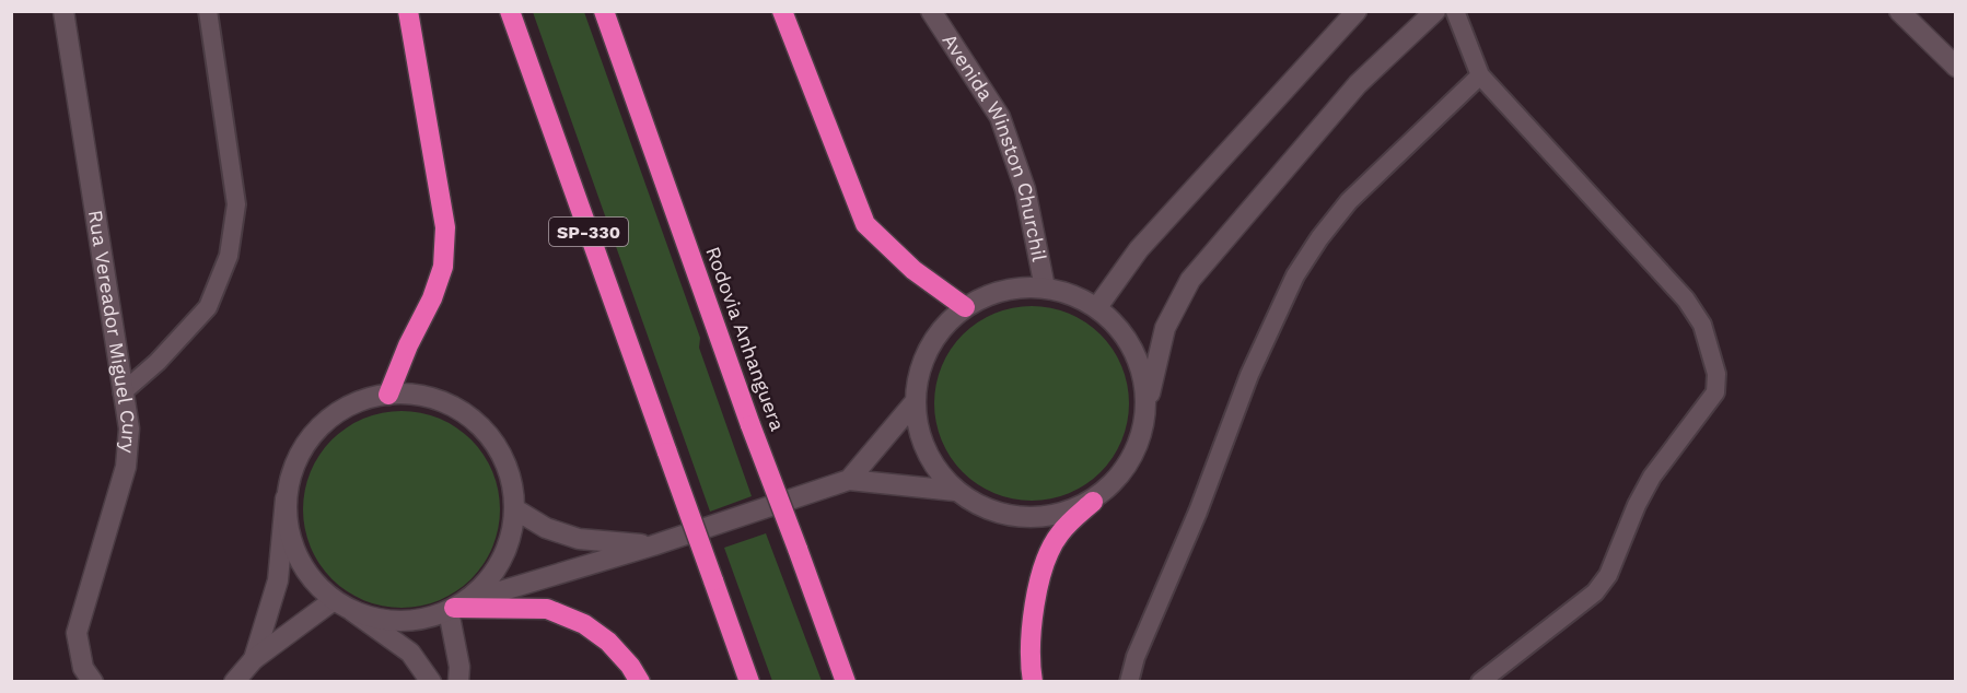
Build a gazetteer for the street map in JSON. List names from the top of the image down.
{
  "streets": {
    "highway": ["SP-330", "Rodovia Anhanguera"],
    "street": ["Avenida Winston Churchil", "Rua Vereador Miguel Cury"]
  }
}
